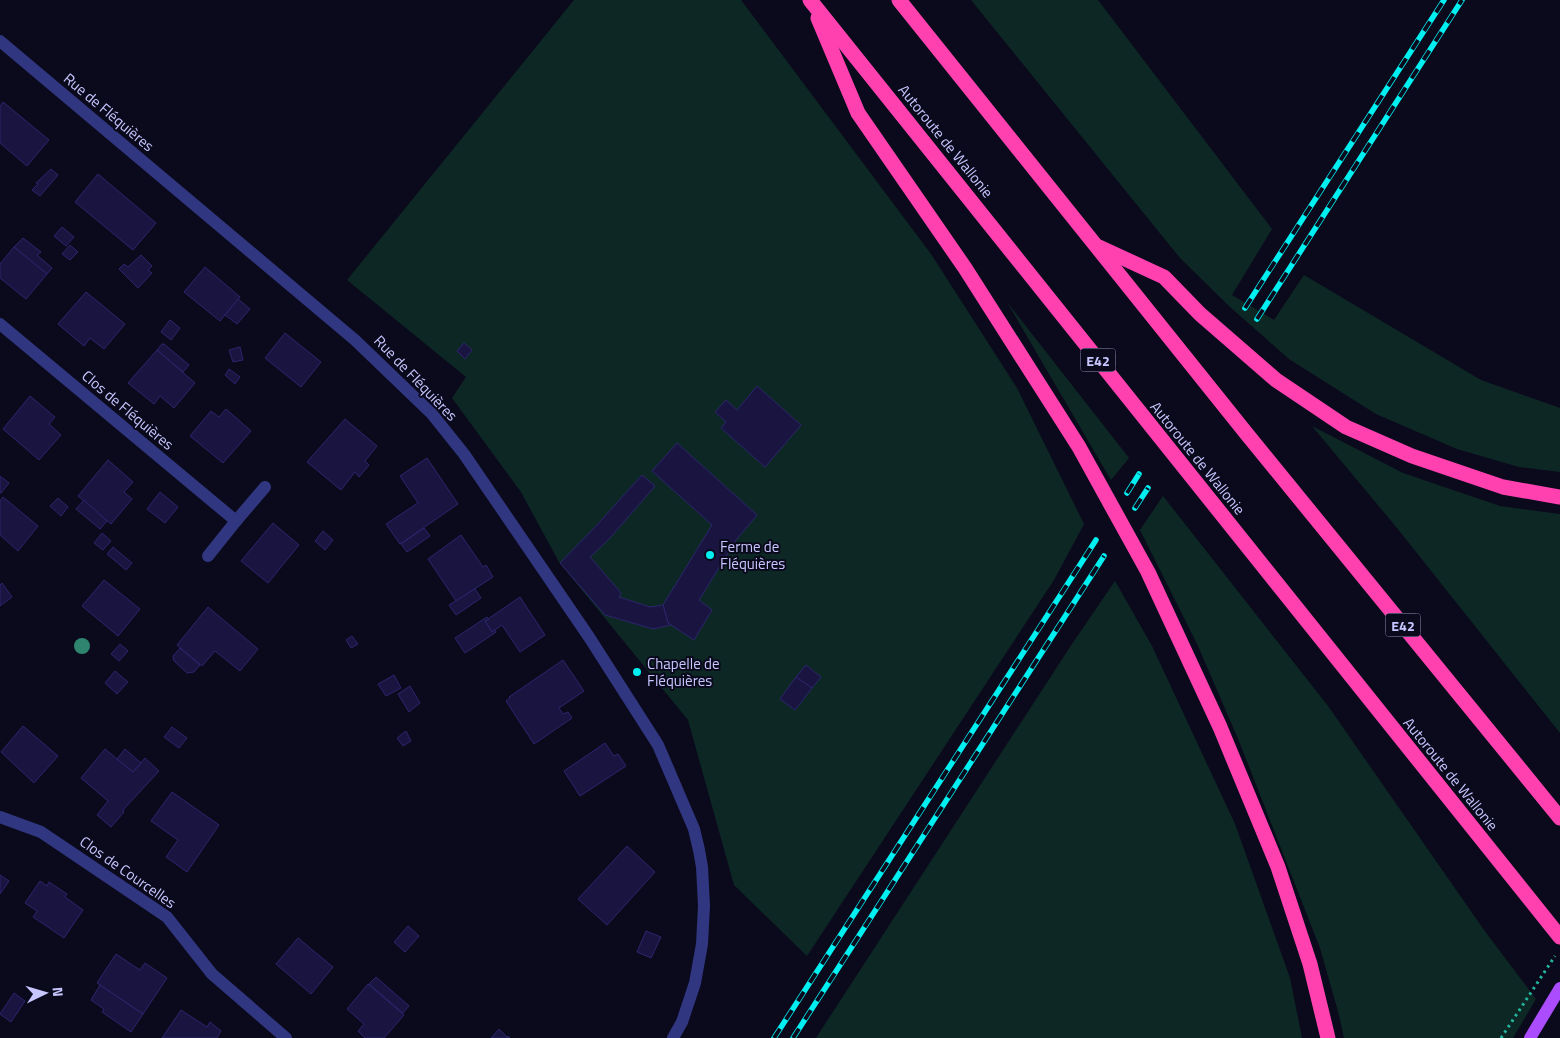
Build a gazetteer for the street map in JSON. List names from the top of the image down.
{
  "streets": {
    "highway": ["Autoroute de Wallonie", "E42"],
    "street": ["Rue de Fléquières", "Clos de Fléquières", "Clos de Courcelles"]
  },
  "places": ["Ferme de Fléquières", "Chapelle de Fléquières"],
  "north": "right"
}
